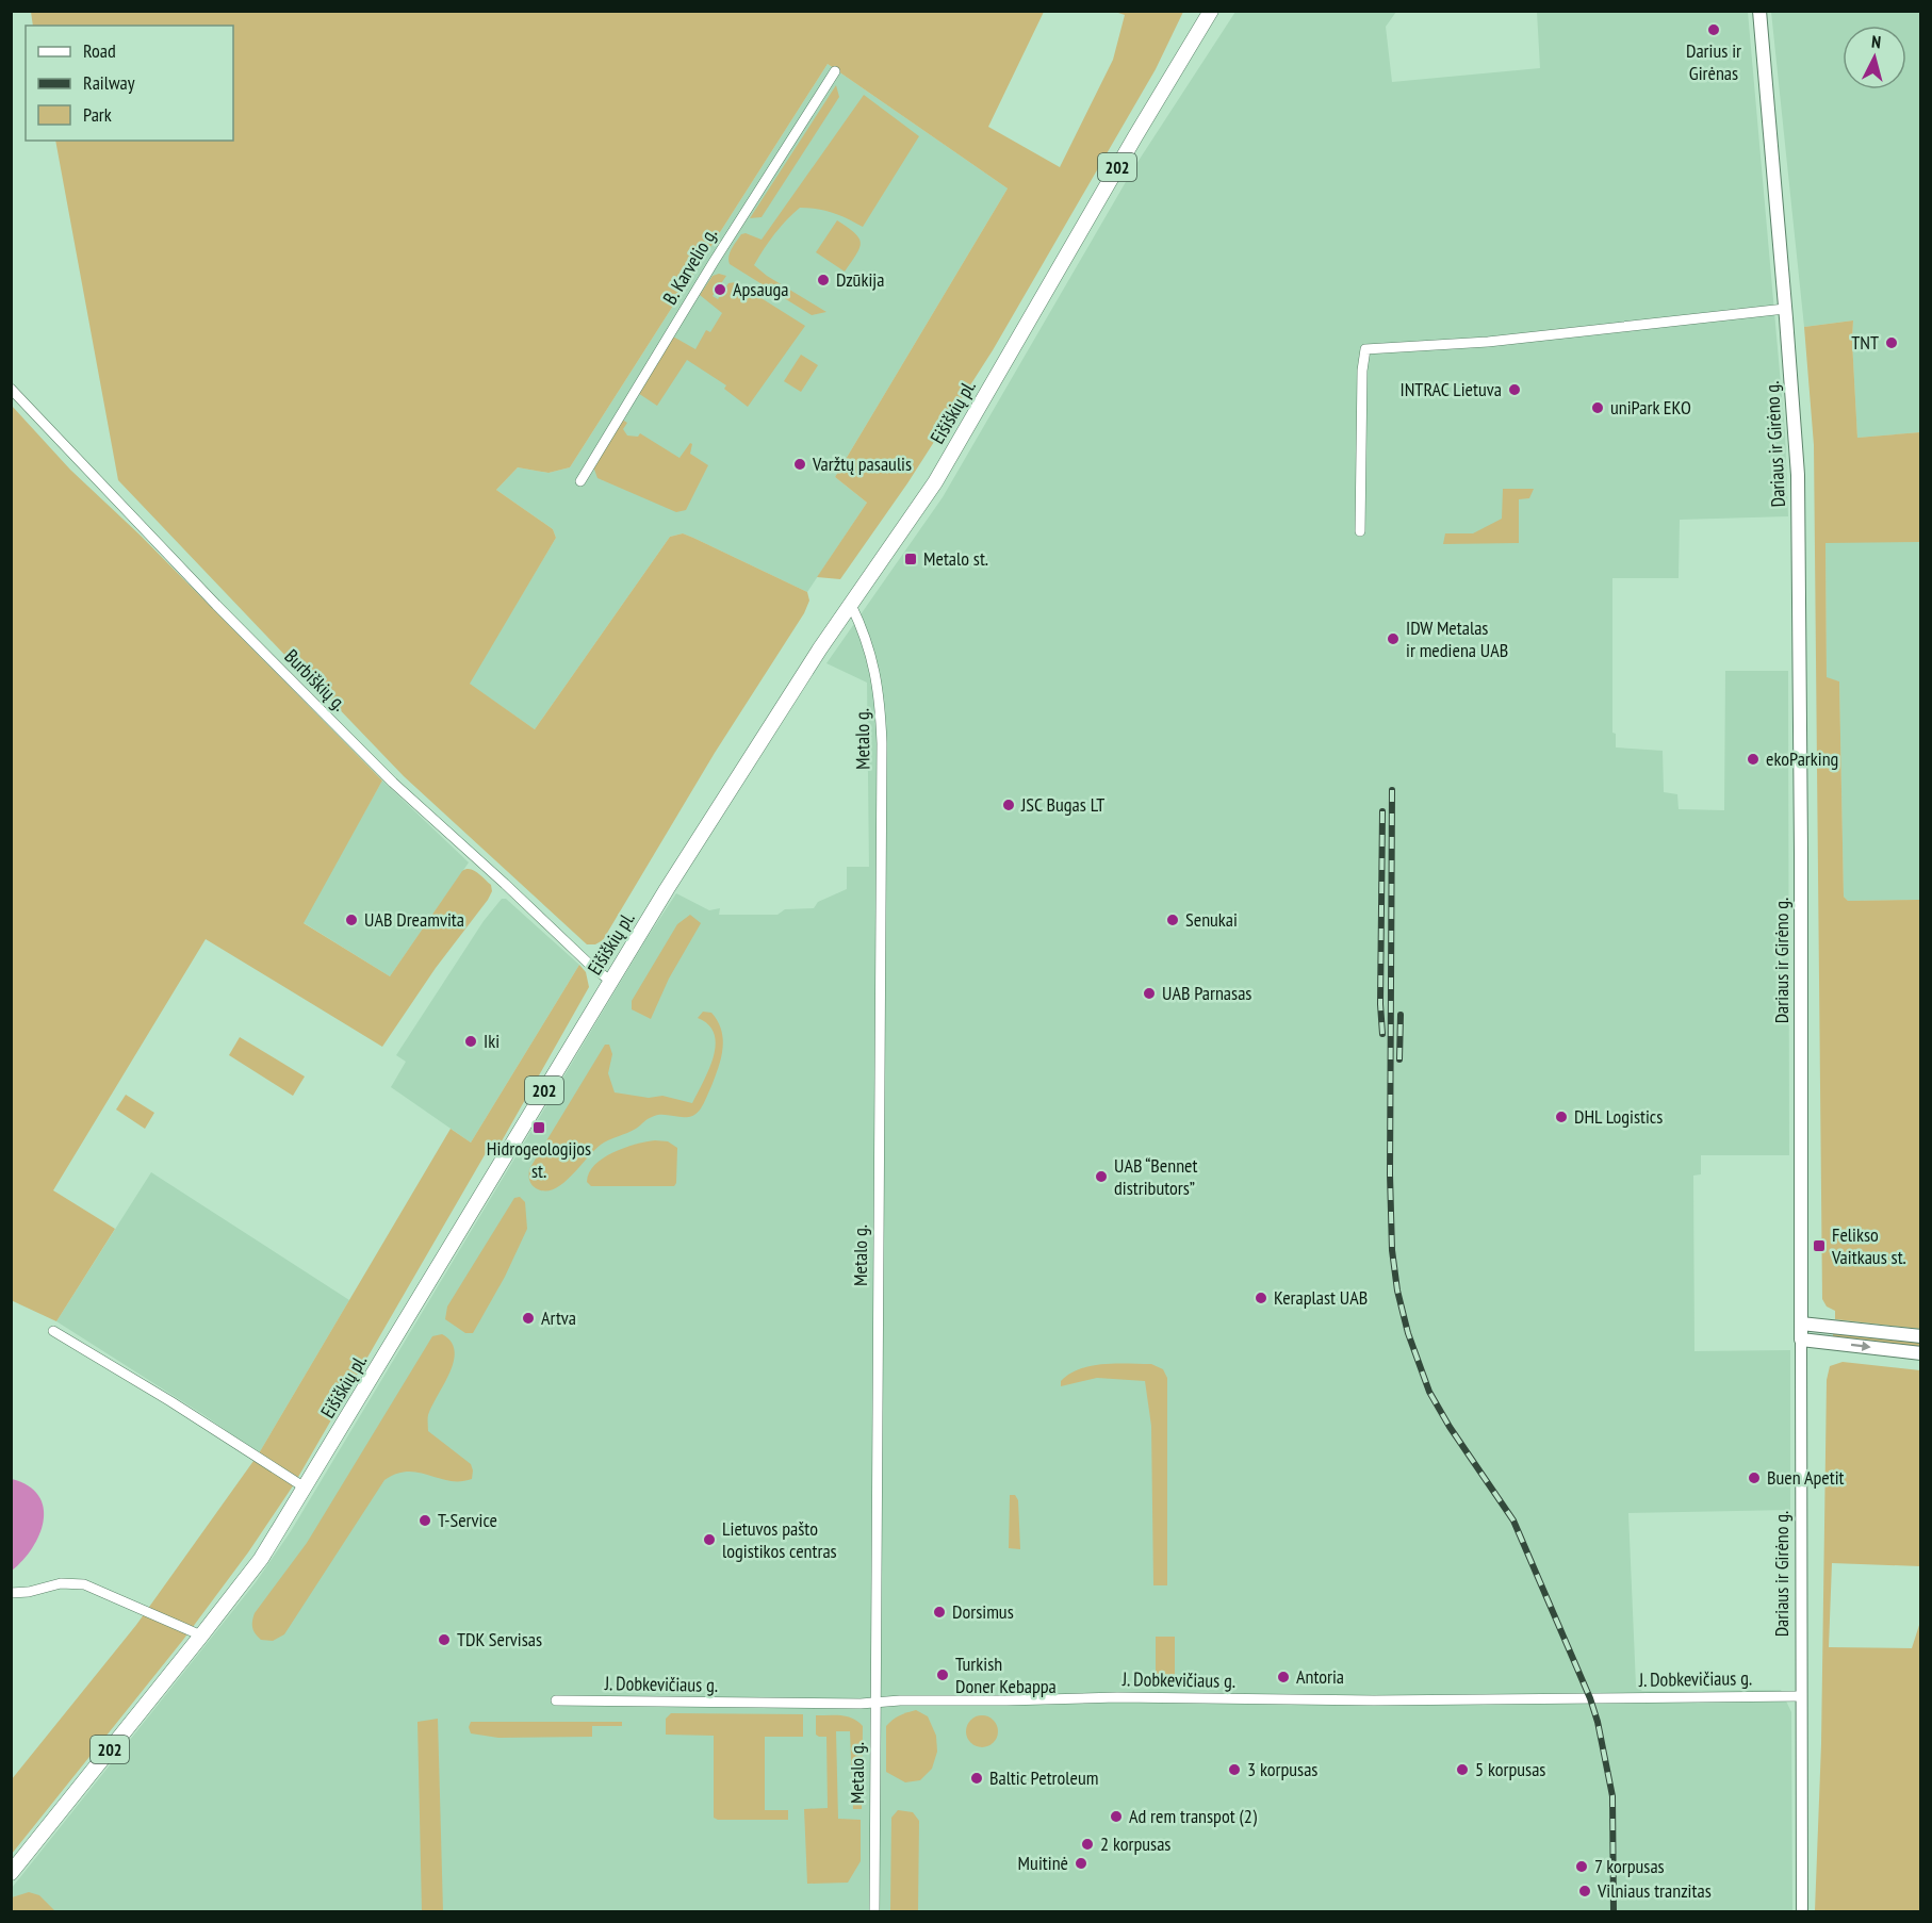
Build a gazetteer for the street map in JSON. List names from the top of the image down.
{
  "streets": {
    "main road": ["202", "Eišiškių pl.", "Dariaus ir Girėno g."],
    "street": [
      "B. Karvelio g.",
      "Burbiškių g.",
      "Metalo g.",
      "J. Dobkevičiaus g."
    ]
  },
  "crossings": [
    ["Eišiškių pl.", "Burbiškių g."],
    ["Eišiškių pl.", "Metalo g."],
    ["Dariaus ir Girėno g.", "J. Dobkevičiaus g."],
    ["Metalo g.", "J. Dobkevičiaus g."]
  ],
  "places": {
    "other": [
      "Darius ir Girėnas",
      "Dzūkija",
      "Apsauga",
      "TNT",
      "INTRAC Lietuva",
      "uniPark EKO",
      "Varžtų pasaulis",
      "IDW Metalas ir mediena UAB",
      "ekoParking",
      "JSC Bugas LT",
      "UAB Dreamvita",
      "Senukai",
      "UAB Parnasas",
      "Iki",
      "DHL Logistics",
      "UAB “Bennet distributors”",
      "Keraplast UAB",
      "Artva",
      "Buen Apetit",
      "T-Service",
      "Lietuvos pašto logistikos centras",
      "Dorsimus",
      "TDK Servisas",
      "Turkish Doner Kebappa",
      "Antoria",
      "3 korpusas",
      "5 korpusas",
      "Baltic Petroleum",
      "Ad rem transpot (2)",
      "2 korpusas",
      "Muitinė",
      "7 korpusas",
      "Vilniaus tranzitas"
    ],
    "transit": ["Metalo st.", "Hidrogeologijos st.", "Felikso Vaitkaus st."]
  },
  "legend": ["Road", "Railway", "Park"],
  "north": "top"
}
